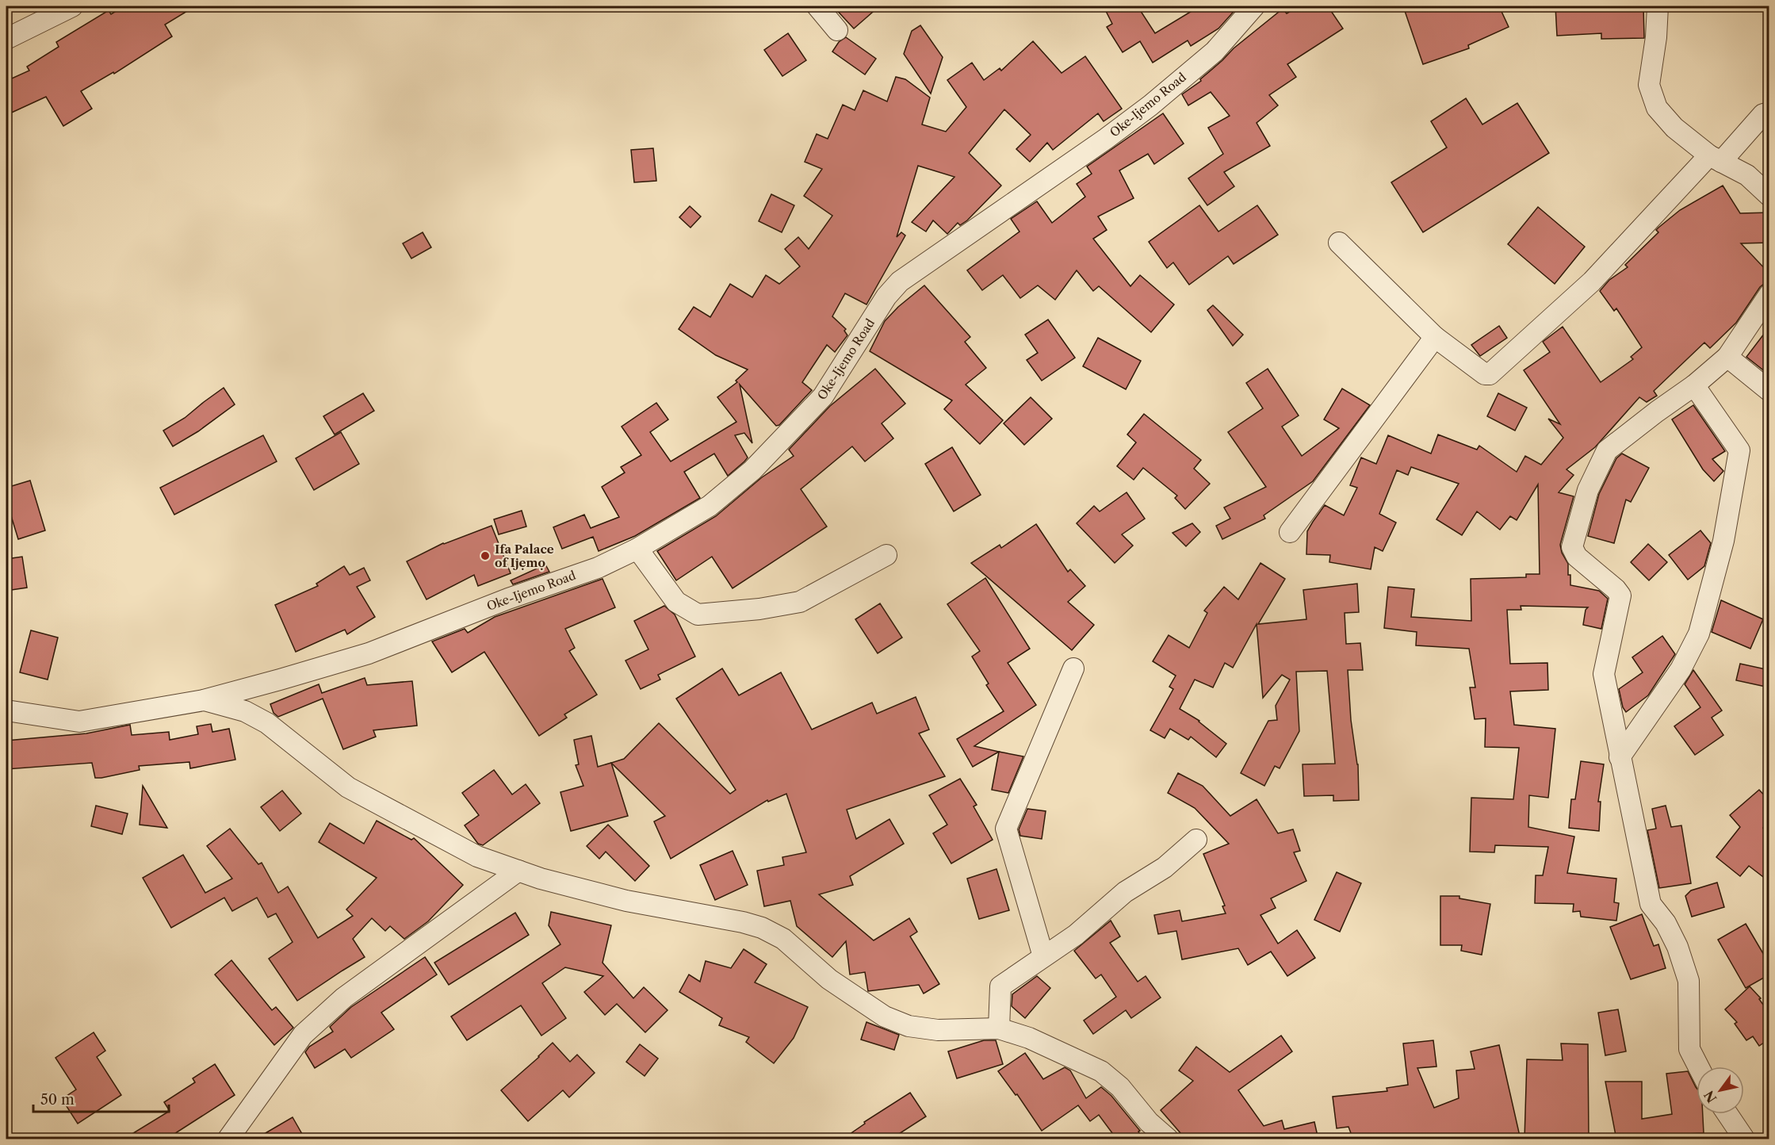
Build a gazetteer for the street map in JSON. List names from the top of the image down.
{
  "streets": {
    "street": ["Oke-Ijemo Road"]
  },
  "places": ["Ifa Palace of Ijẹmọ"],
  "scale_bar": "50 m",
  "north": "bottom left"
}
